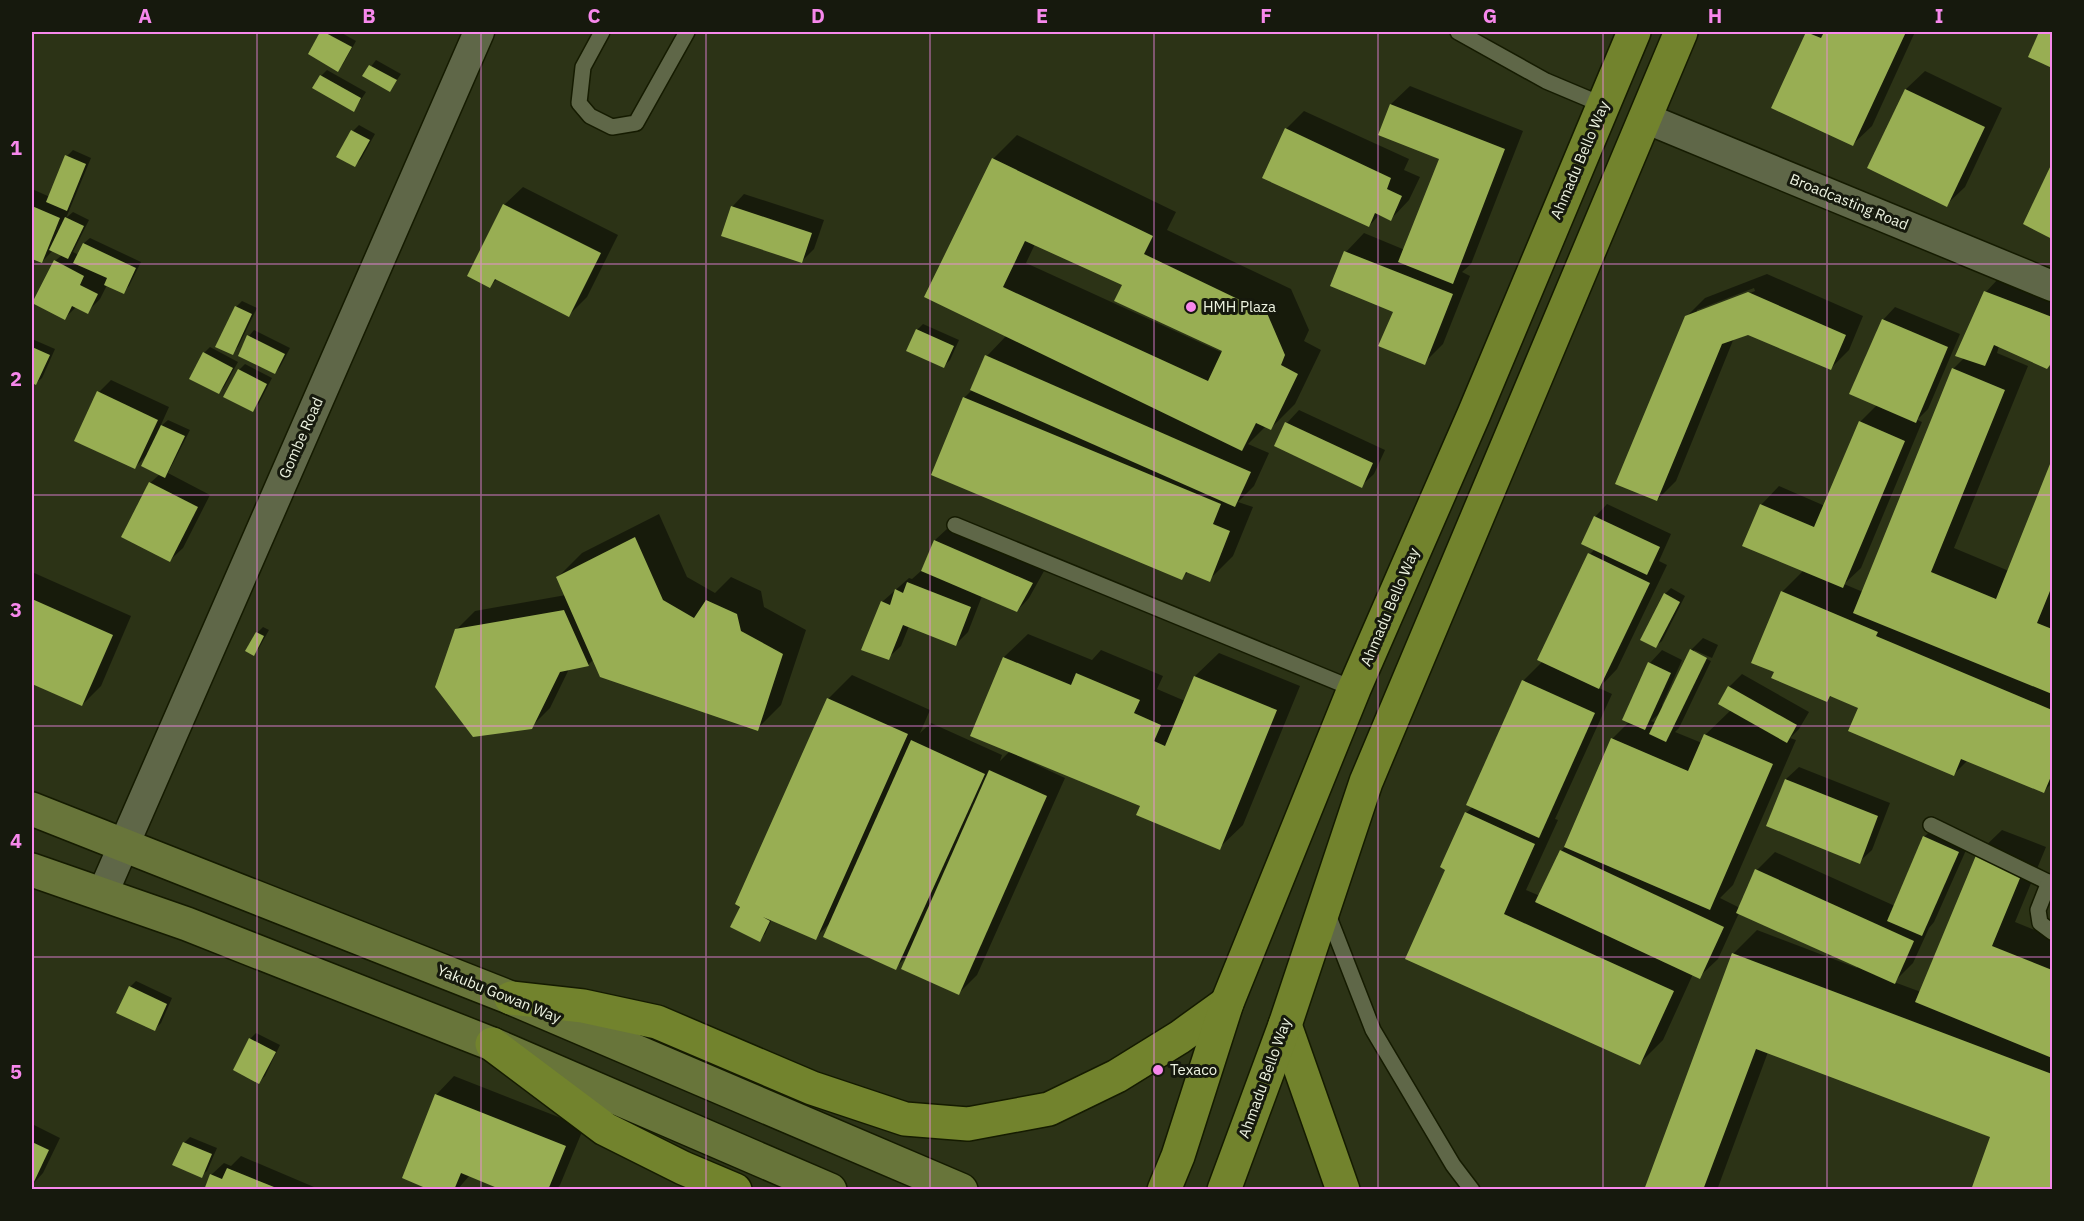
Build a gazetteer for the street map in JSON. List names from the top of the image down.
{
  "streets": {
    "main road": ["Ahmadu Bello Way"],
    "street": ["Broadcasting Road", "Gombe Road", "Yakubu Gowan Way"]
  },
  "crossings": [
    ["Ahmadu Bello Way", "Broadcasting Road"],
    ["Gombe Road", "Yakubu Gowan Way"]
  ],
  "places": ["HMH Plaza", "Texaco"],
  "grid": {
    "columns": [
      "A",
      "B",
      "C",
      "D",
      "E",
      "F",
      "G",
      "H",
      "I"
    ],
    "rows": [
      "1",
      "2",
      "3",
      "4",
      "5"
    ]
  }
}
